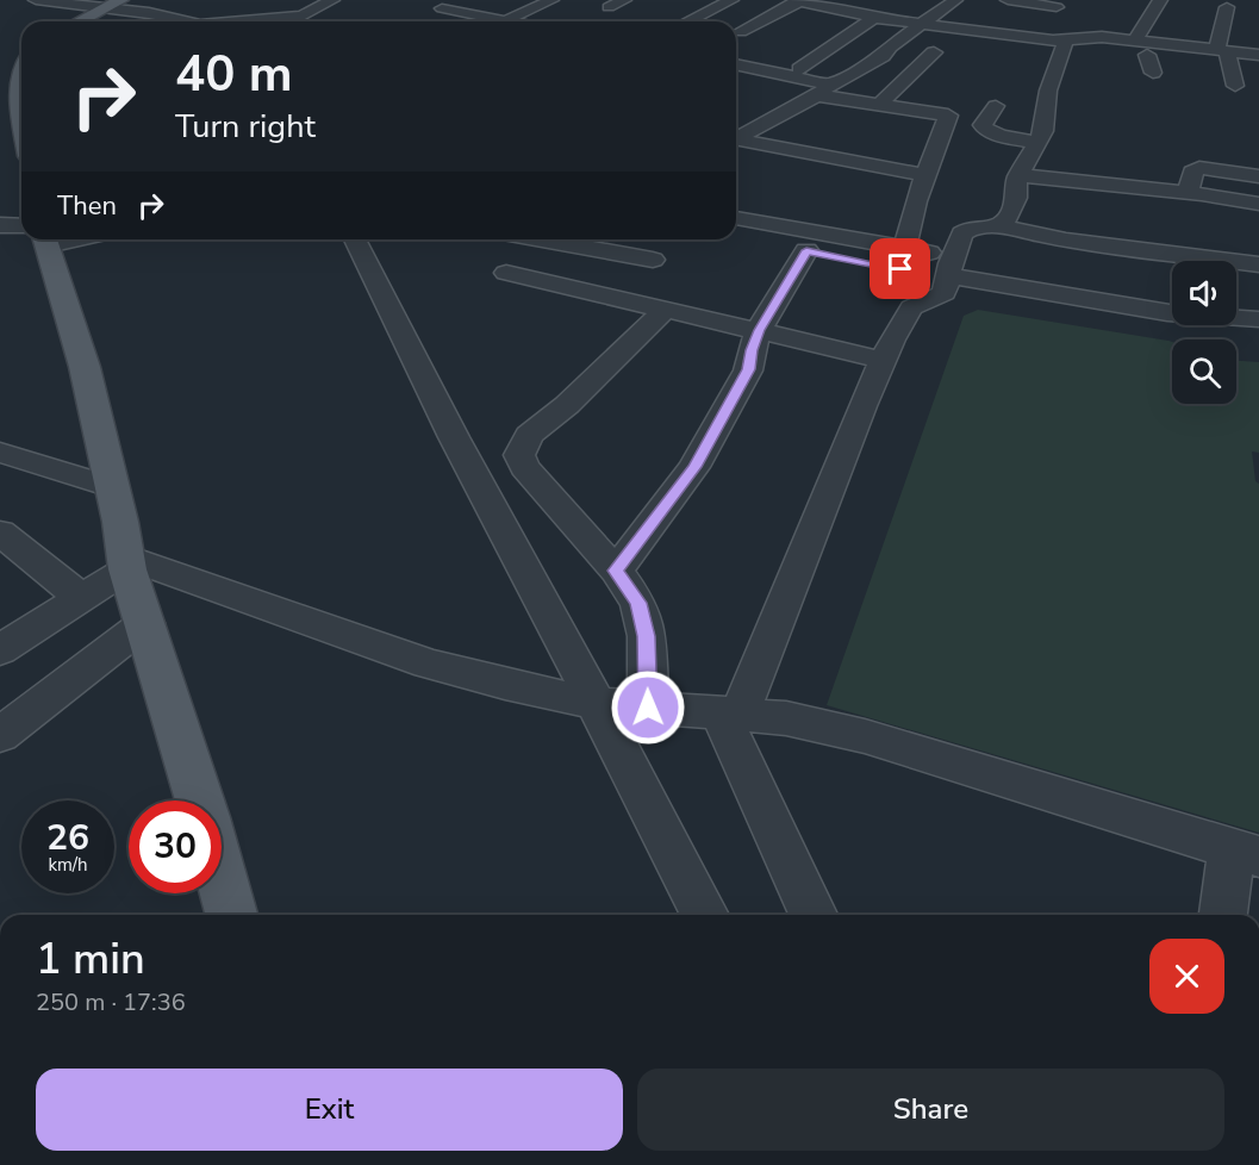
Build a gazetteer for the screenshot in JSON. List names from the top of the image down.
{
  "page": {
    "turn": ["40 m", "Turn right"],
    "then": "Then",
    "speed": "26 km/h",
    "limit": "30",
    "heading": ["1 min", "250 m · 17:36"],
    "buttons": ["Exit", "Share"]
  }
}
